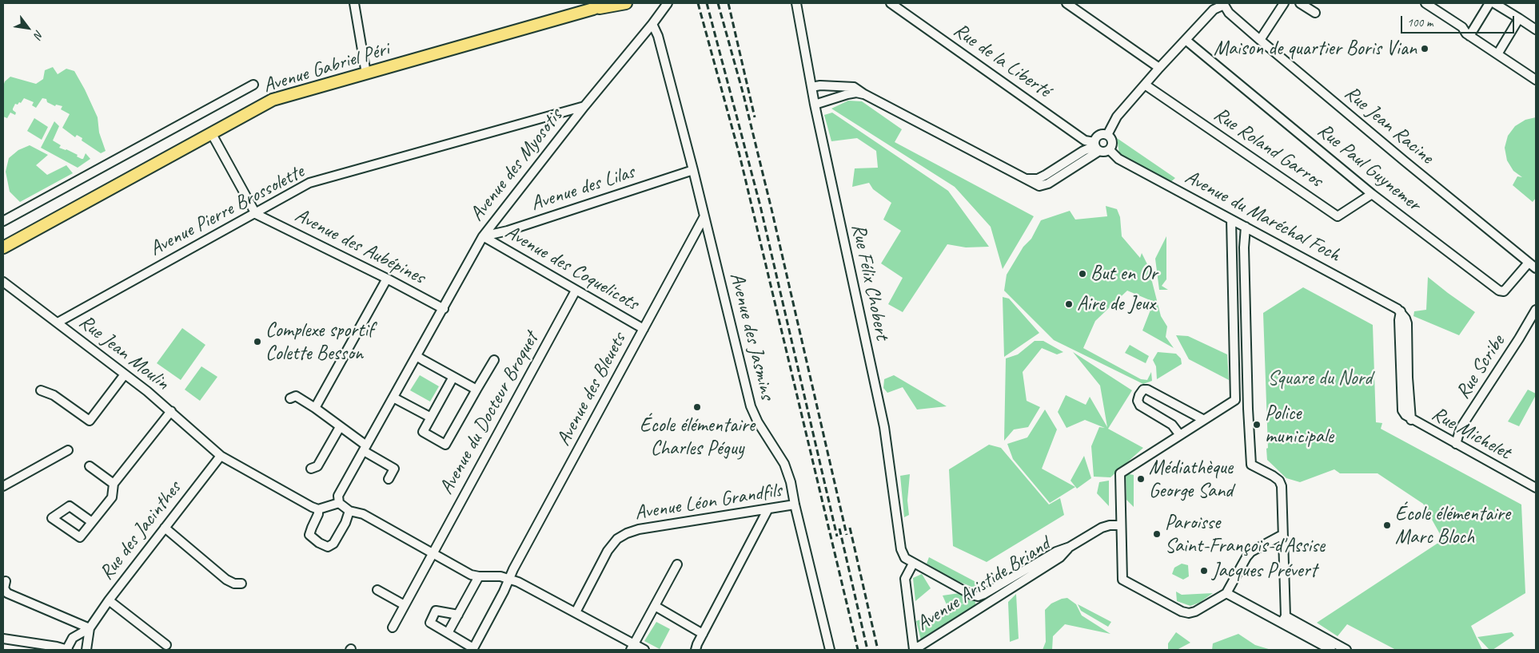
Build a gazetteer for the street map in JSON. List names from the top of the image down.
{
  "streets": {
    "main road": ["Avenue Gabriel Péri"],
    "street": [
      "Rue de la Liberté",
      "Rue Jean Racine",
      "Rue Roland Garros",
      "Avenue des Myosotis",
      "Rue Paul Guynemer",
      "Avenue des Lilas",
      "Avenue Pierre Brossolette",
      "Avenue du Maréchal Foch",
      "Avenue des Aubépines",
      "Avenue des Coquelicots",
      "Rue Félix Chobert",
      "Avenue des Jasmins",
      "Rue Jean Moulin",
      "Rue Scribe",
      "Avenue des Bleuets",
      "Avenue du Docteur Broquet",
      "Rue Michelet",
      "Avenue Léon Grandfils",
      "Rue des Jacinthes",
      "Avenue Aristide Briand"
    ]
  },
  "crossings": [
    ["Rue de la Liberté", "Avenue du Maréchal Foch"],
    ["Rue Jean Racine", "Rue Paul Guynemer"],
    ["Rue Roland Garros", "Rue Paul Guynemer"],
    ["Avenue des Myosotis", "Avenue des Lilas"],
    ["Avenue des Myosotis", "Avenue Pierre Brossolette"],
    ["Avenue des Myosotis", "Avenue des Aubépines"],
    ["Avenue des Myosotis", "Avenue des Coquelicots"],
    ["Avenue des Myosotis", "Avenue des Jasmins"],
    ["Avenue des Lilas", "Avenue des Coquelicots"],
    ["Avenue des Lilas", "Avenue des Jasmins"],
    ["Avenue Pierre Brossolette", "Avenue des Aubépines"],
    ["Avenue Pierre Brossolette", "Rue Jean Moulin"],
    ["Avenue du Maréchal Foch", "Rue Michelet"],
    ["Avenue des Coquelicots", "Avenue des Bleuets"],
    ["Avenue des Coquelicots", "Avenue du Docteur Broquet"],
    ["Rue Félix Chobert", "Avenue Aristide Briand"],
    ["Avenue des Jasmins", "Avenue des Bleuets"],
    ["Avenue des Jasmins", "Avenue Léon Grandfils"],
    ["Rue Jean Moulin", "Rue des Jacinthes"],
    ["Rue Scribe", "Rue Michelet"]
  ],
  "parks": ["Square du Nord"],
  "places": [
    "Maison de quartier Boris Vian",
    "But en Or",
    "Aire de Jeux",
    "Complexe sportif Colette Besson",
    "École élémentaire Charles Péguy",
    "Police municipale",
    "Médiathèque George Sand",
    "École élémentaire Marc Bloch",
    "Paroisse Saint-François-d'Assise",
    "Jacques Prévert"
  ],
  "scale_bar": "100 m",
  "north": "bottom right"
}
